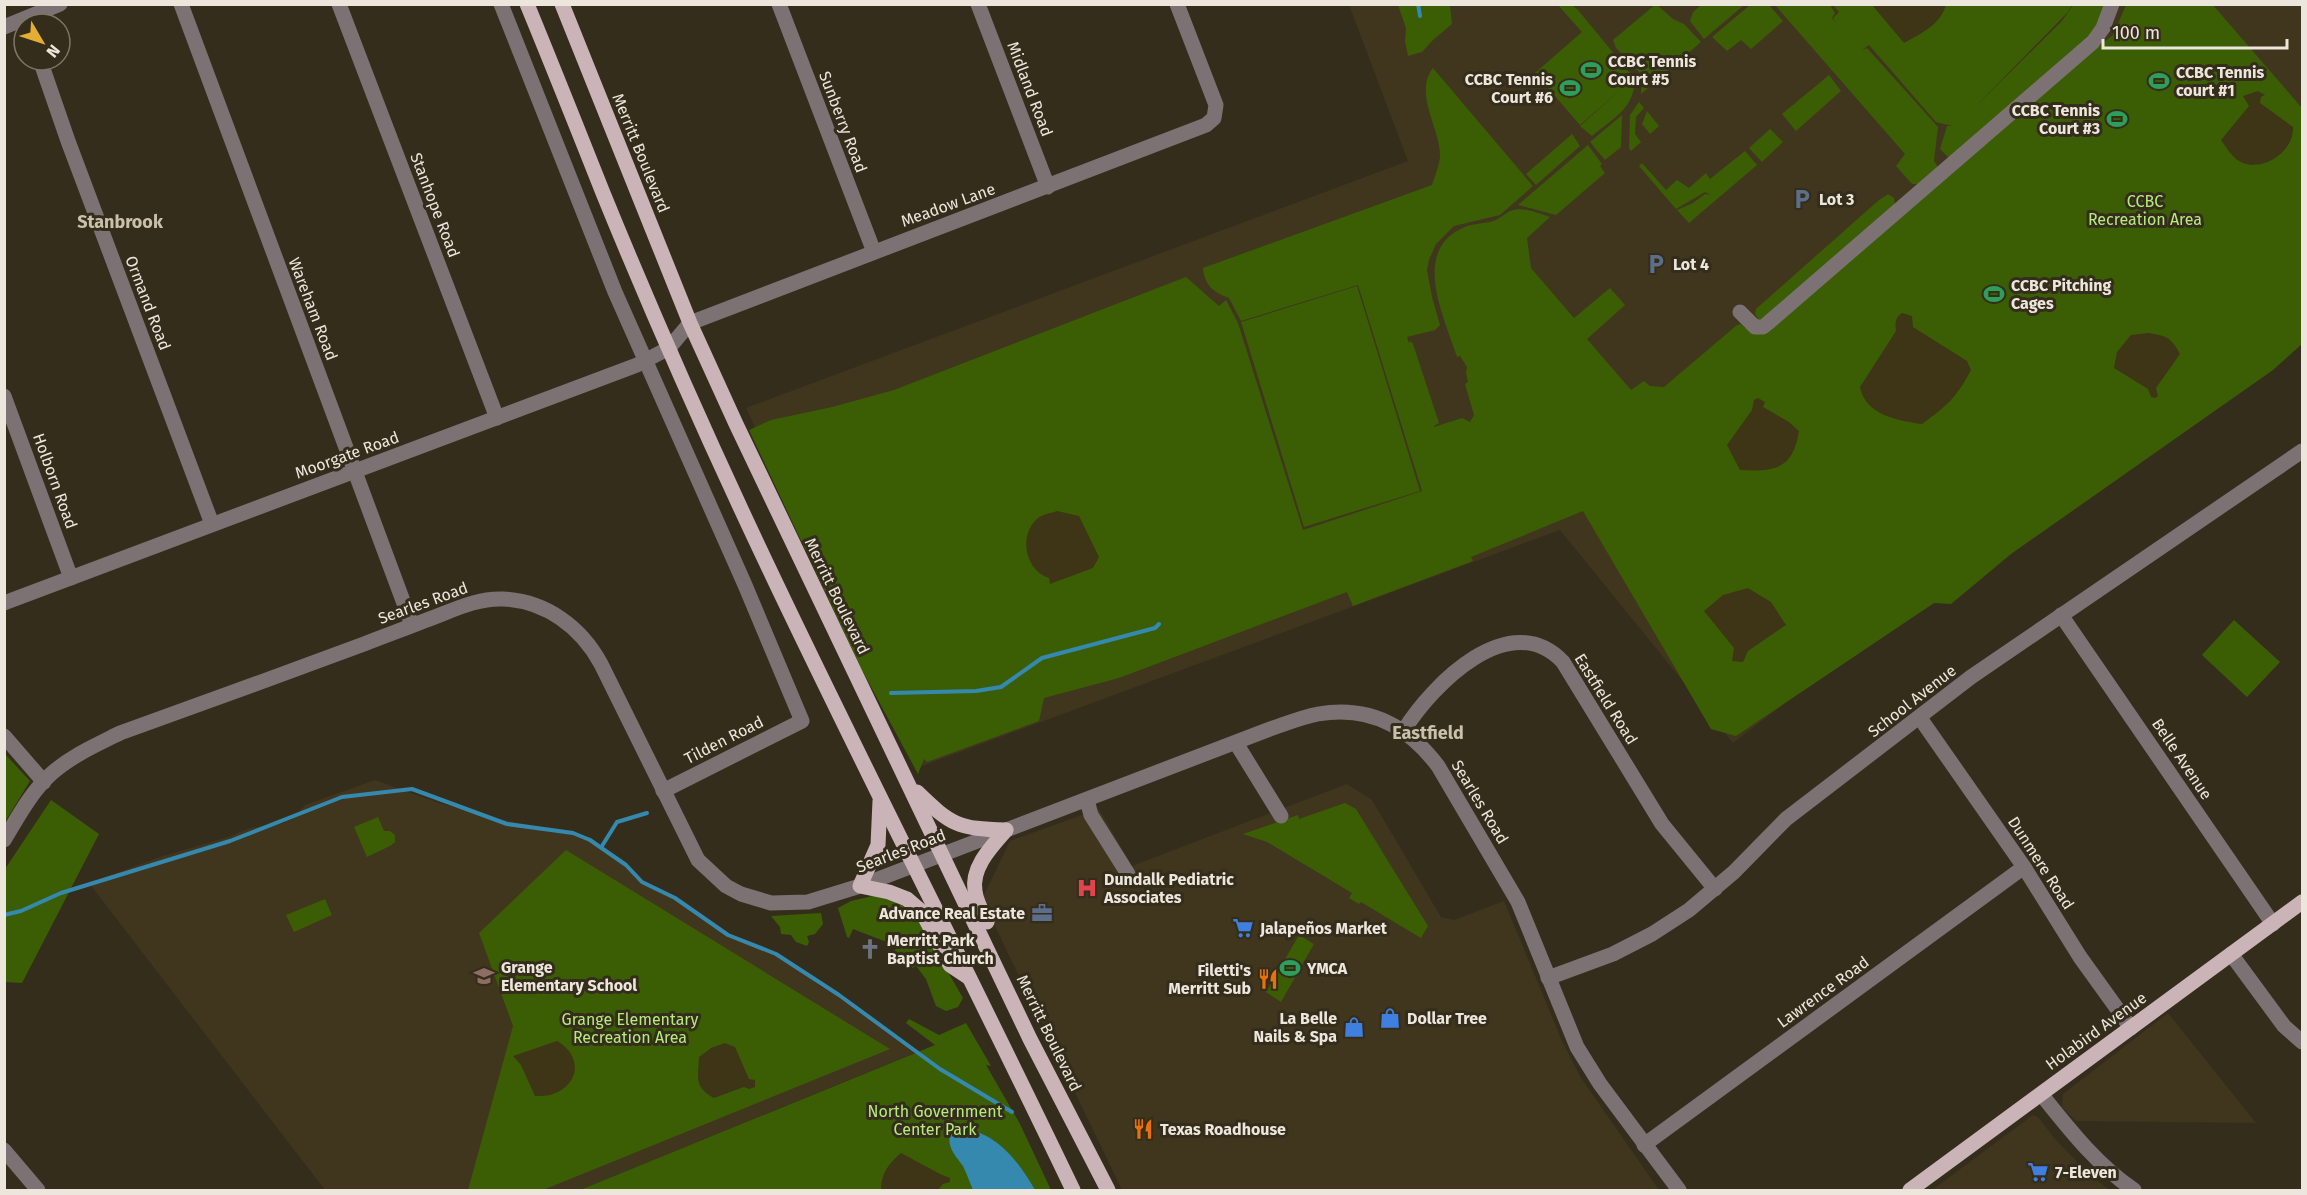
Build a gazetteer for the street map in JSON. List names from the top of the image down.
{
  "streets": {
    "main road": ["Merritt Boulevard", "Holabird Avenue"],
    "street": [
      "Midland Road",
      "Sunberry Road",
      "Stanhope Road",
      "Meadow Lane",
      "Ormand Road",
      "Wareham Road",
      "Moorgate Road",
      "Holborn Road",
      "Searles Road",
      "Eastfield Road",
      "School Avenue",
      "Tilden Road",
      "Belle Avenue",
      "Dunmere Road",
      "Lawrence Road"
    ]
  },
  "crossings": [
    ["Midland Road", "Meadow Lane"],
    ["Sunberry Road", "Meadow Lane"],
    ["Merritt Boulevard", "Meadow Lane"],
    ["Merritt Boulevard", "Moorgate Road"],
    ["Merritt Boulevard", "Searles Road"],
    ["Stanhope Road", "Moorgate Road"],
    ["Meadow Lane", "Moorgate Road"],
    ["Ormand Road", "Moorgate Road"],
    ["Wareham Road", "Moorgate Road"],
    ["Wareham Road", "Searles Road"],
    ["Moorgate Road", "Holborn Road"],
    ["Moorgate Road", "Tilden Road"],
    ["Searles Road", "Eastfield Road"],
    ["Searles Road", "School Avenue"],
    ["Searles Road", "Tilden Road"],
    ["Searles Road", "Lawrence Road"],
    ["Eastfield Road", "School Avenue"],
    ["School Avenue", "Belle Avenue"],
    ["School Avenue", "Dunmere Road"],
    ["Belle Avenue", "Holabird Avenue"],
    ["Dunmere Road", "Lawrence Road"],
    ["Dunmere Road", "Holabird Avenue"]
  ],
  "districts": ["Stanbrook", "Eastfield"],
  "parks": ["CCBC Recreation Area", "Grange Elementary Recreation Area", "North Government Center Park"],
  "places": {
    "sports": [
      "CCBC Tennis Court #5",
      "CCBC Tennis court #1",
      "CCBC Tennis Court #6",
      "CCBC Tennis Court #3",
      "CCBC Pitching Cages",
      "YMCA"
    ],
    "parking": ["Lot 3", "Lot 4"],
    "hospital": ["Dundalk Pediatric Associates"],
    "office": ["Advance Real Estate"],
    "supermarket": ["Jalapeños Market", "7-Eleven"],
    "church": ["Merritt Park Baptist Church"],
    "school or university": ["Grange Elementary School"],
    "restaurant": ["Filetti's Merritt Sub", "Texas Roadhouse"],
    "shop": ["Dollar Tree", "La Belle Nails & Spa"]
  },
  "scale_bar": "100 m",
  "north": "bottom right"
}
